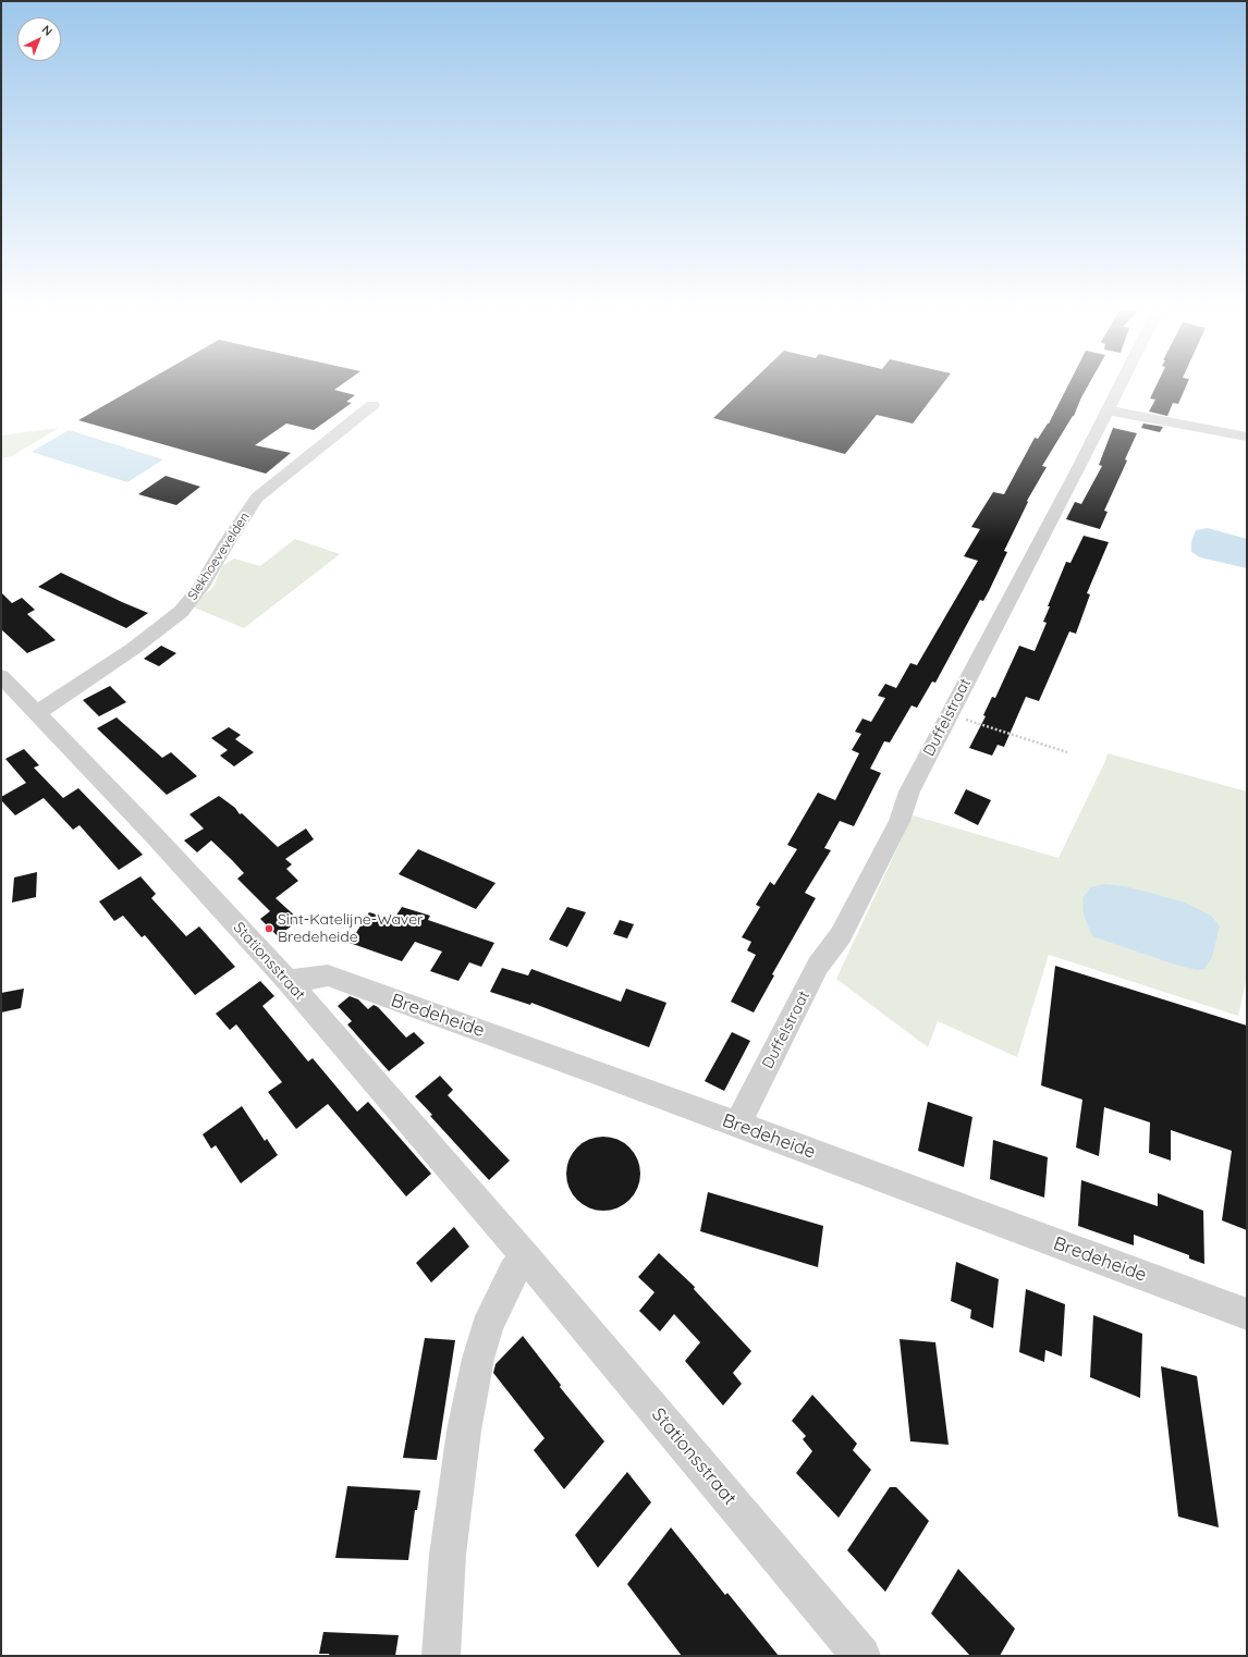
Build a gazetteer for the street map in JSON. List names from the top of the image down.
{
  "streets": {
    "street": [
      "Slekhoevevelden",
      "Duffelstraat",
      "Stationsstraat",
      "Bredeheide"
    ]
  },
  "crossings": [
    ["Slekhoevevelden", "Stationsstraat"],
    ["Duffelstraat", "Bredeheide"],
    ["Stationsstraat", "Bredeheide"]
  ],
  "places": ["Sint-Katelijne-Waver Bredeheide"],
  "north": "top right"
}
